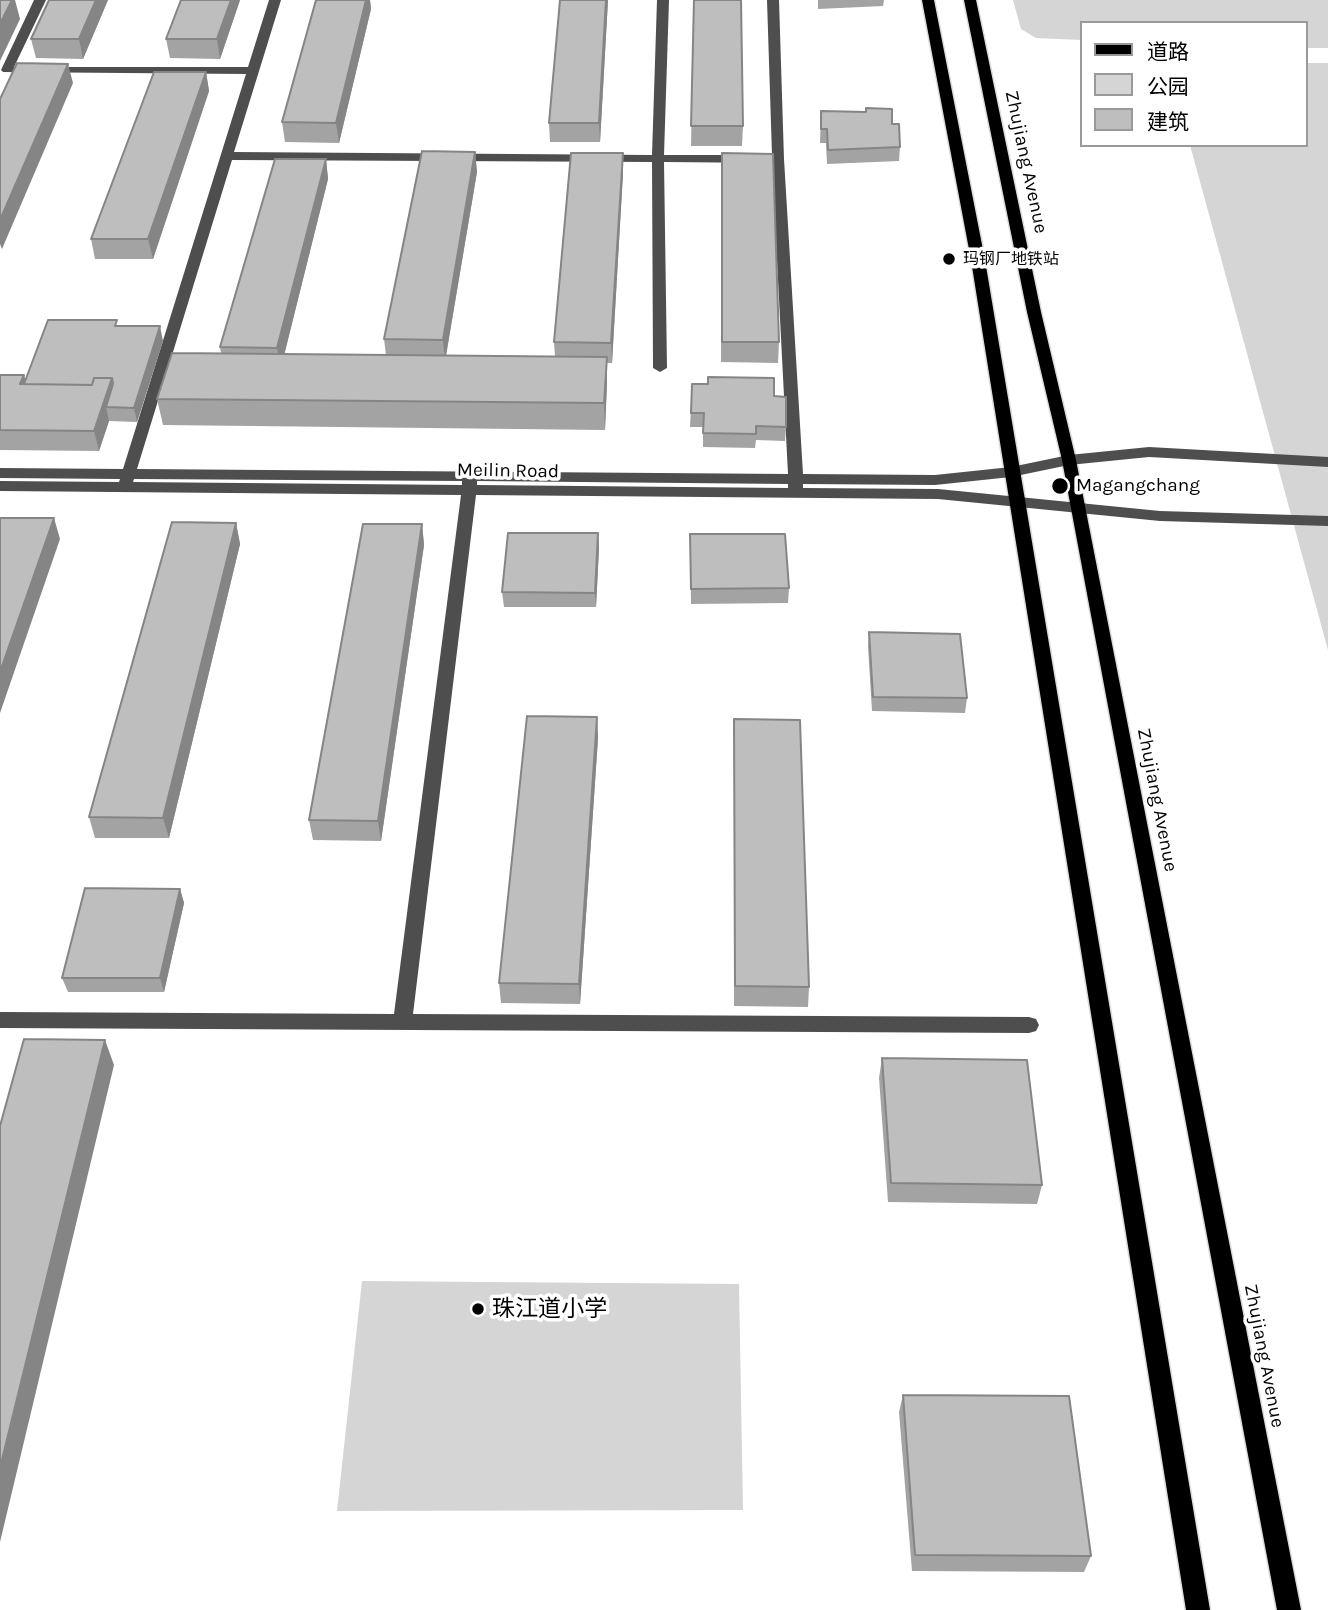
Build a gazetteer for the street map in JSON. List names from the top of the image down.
{
  "streets": {
    "main road": ["Zhujiang Avenue"],
    "street": ["Meilin Road"]
  },
  "crossings": [
    ["Zhujiang Avenue", "Meilin Road"]
  ],
  "places": ["玛钢厂地铁站", "Magangchang", "珠江道小学"],
  "legend": ["道路", "公园", "建筑"]
}
